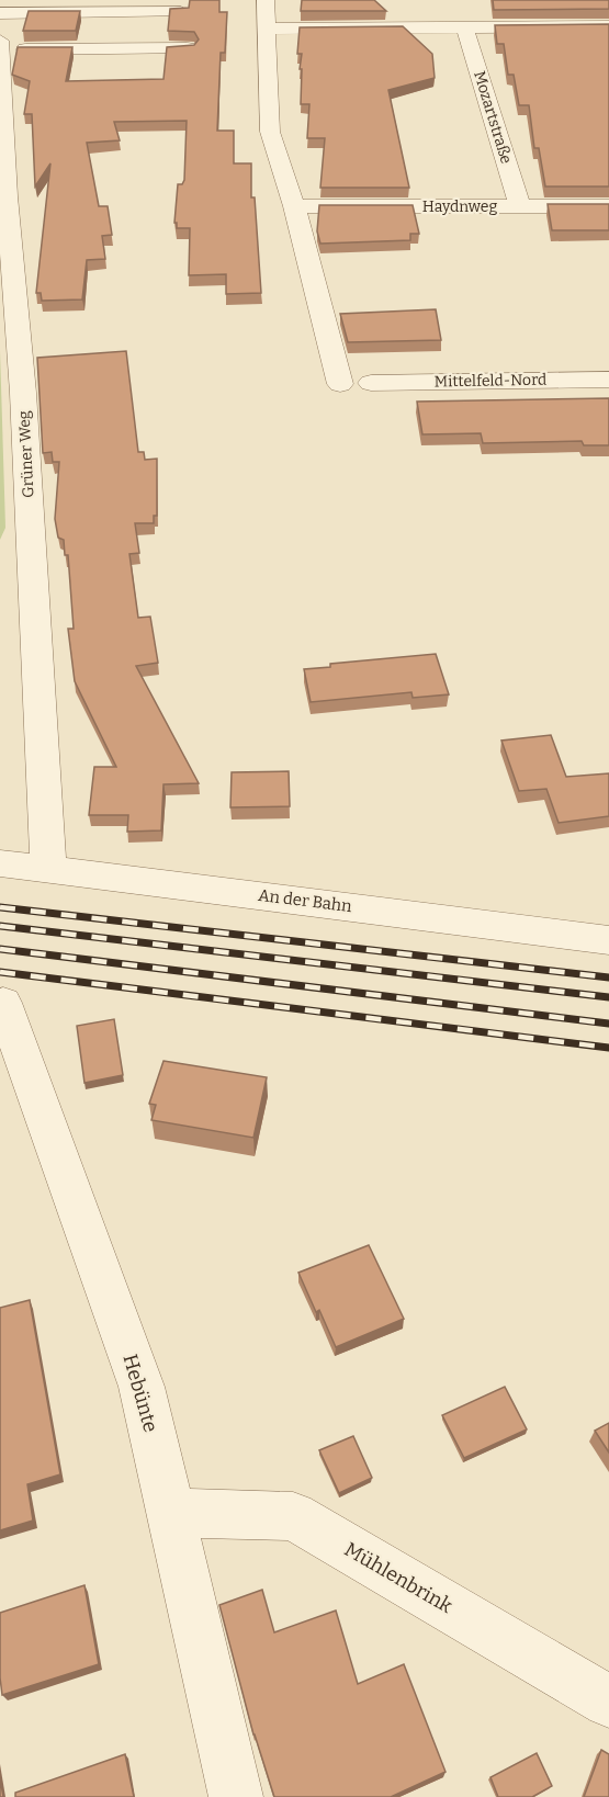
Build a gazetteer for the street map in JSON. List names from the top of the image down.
{
  "streets": {
    "street": [
      "Mozartstraße",
      "Haydnweg",
      "Mittelfeld-Nord",
      "Grüner Weg",
      "An der Bahn",
      "Hebünte",
      "Mühlenbrink"
    ]
  },
  "crossings": [
    ["Mozartstraße", "Haydnweg"],
    ["Grüner Weg", "An der Bahn"],
    ["Hebünte", "Mühlenbrink"]
  ]
}
